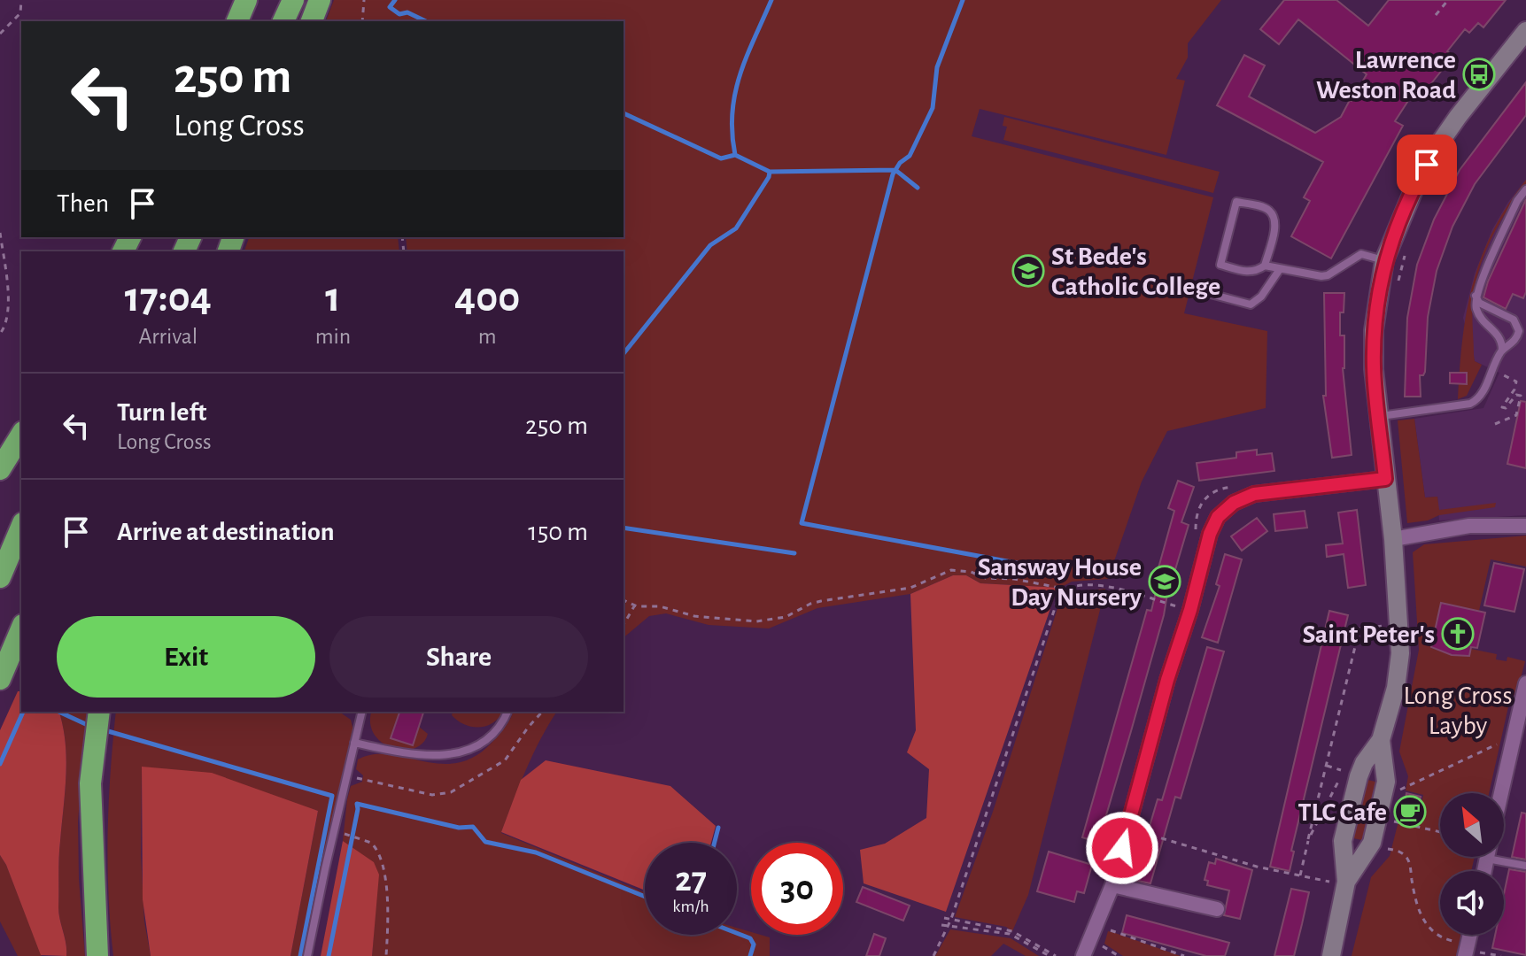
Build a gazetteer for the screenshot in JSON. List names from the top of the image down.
{
  "parks": ["Long Cross Layby"],
  "places": {
    "bus stop": ["Lawrence Weston Road"],
    "school or university": ["St Bede's Catholic College", "Sansway House Day Nursery"],
    "church": ["Saint Peter's"],
    "cafe": ["TLC Cafe"]
  },
  "north": "top left",
  "page": {
    "turn": ["250 m", "Long Cross"],
    "then": "Then",
    "eta": [
      "17:04",
      "Arrival",
      "1",
      "min",
      "400",
      "m"
    ],
    "list": [
      {
        "name": "Turn left",
        "note": "Long Cross",
        "value": "250 m"
      },
      {
        "name": "Arrive at destination",
        "value": "150 m"
      }
    ],
    "buttons": ["Exit", "Share"],
    "speed": "27 km/h",
    "limit": "30"
  }
}
